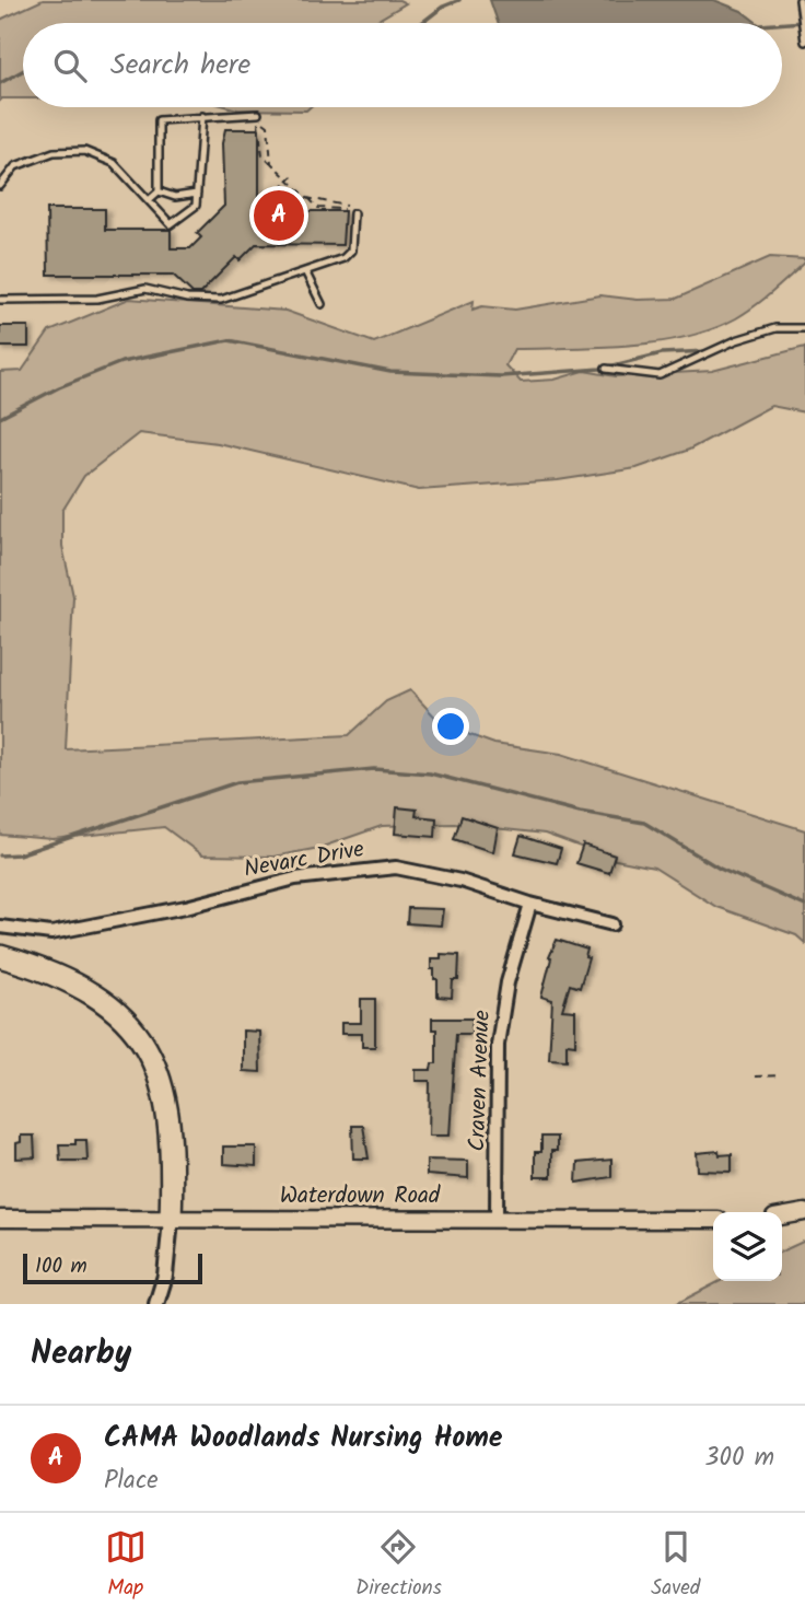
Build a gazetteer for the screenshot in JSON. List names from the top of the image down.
{
  "streets": {
    "main road": ["Waterdown Road"],
    "street": ["Nevarc Drive", "Craven Avenue"]
  },
  "crossings": [
    ["Nevarc Drive", "Craven Avenue"],
    ["Craven Avenue", "Waterdown Road"]
  ],
  "scale_bar": "100 m",
  "page": {
    "search": "Search here",
    "pins": "A",
    "scale": "100 m",
    "heading": "Nearby",
    "list": [
      {
        "mark": "A",
        "name": "CAMA Woodlands Nursing Home",
        "note": "Place",
        "value": "300 m"
      }
    ],
    "nav": ["Map", "Directions", "Saved"]
  }
}
